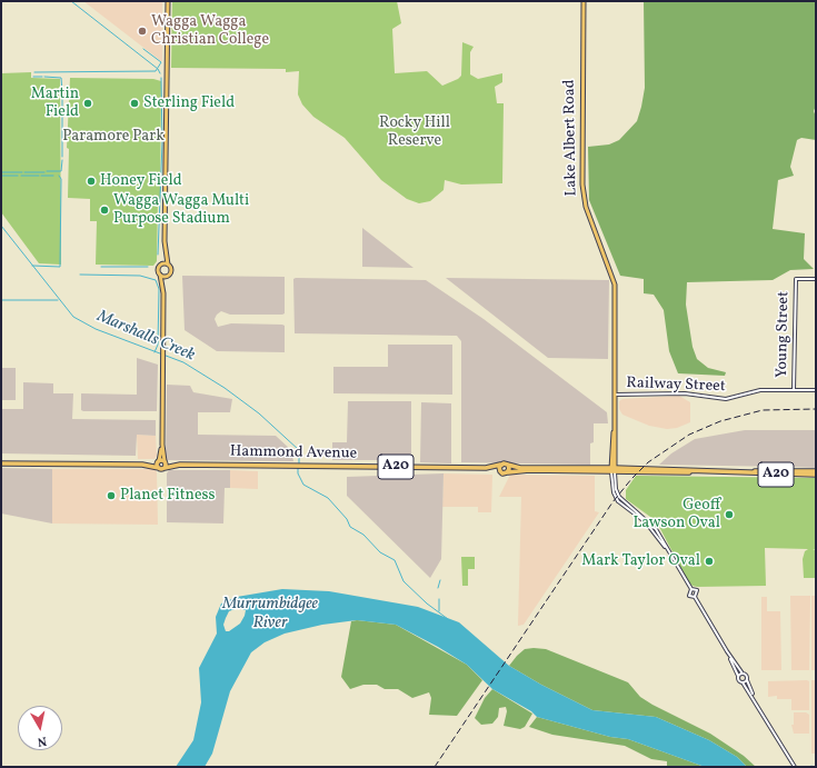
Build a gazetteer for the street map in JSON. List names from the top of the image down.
{
  "streets": {
    "highway": ["Hammond Avenue", "A20"],
    "main road": ["Lake Albert Road"],
    "street": ["Young Street", "Railway Street"]
  },
  "crossings": [
    ["Lake Albert Road", "Railway Street"],
    ["Lake Albert Road", "A20"],
    ["Young Street", "Railway Street"],
    ["Hammond Avenue", "A20"]
  ],
  "water": ["Marshalls Creek", "Murrumbidgee River"],
  "parks": ["Rocky Hill Reserve", "Paramore Park"],
  "places": [
    "Wagga Wagga Christian College",
    "Martin Field",
    "Sterling Field",
    "Honey Field",
    "Wagga Wagga Multi Purpose Stadium",
    "Planet Fitness",
    "Geoff Lawson Oval",
    "Mark Taylor Oval"
  ],
  "north": "bottom"
}
